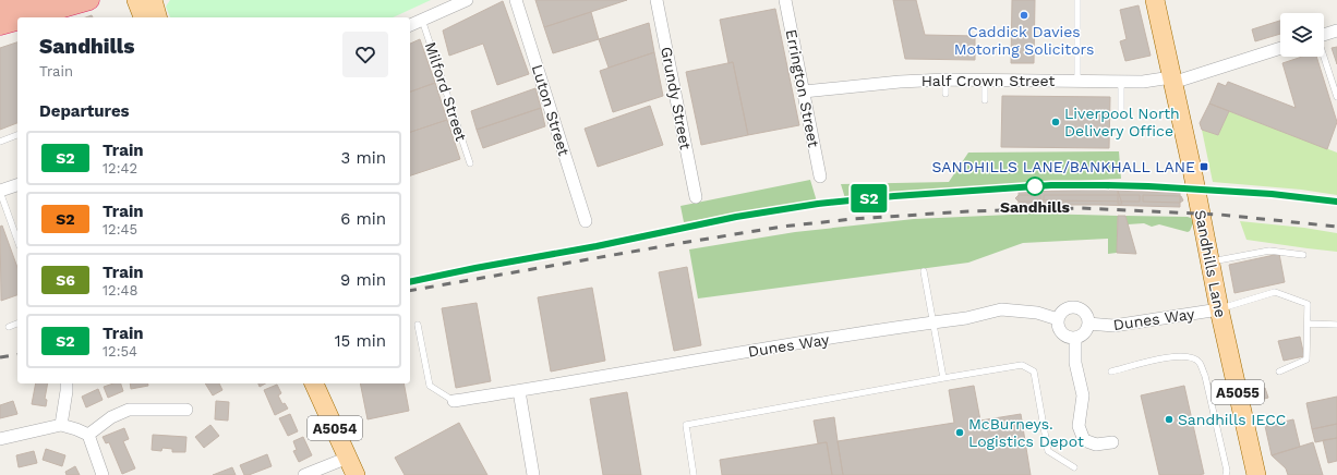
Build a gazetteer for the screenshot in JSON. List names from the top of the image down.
{
  "streets": {
    "main road": ["Sandhills Lane", "A5055", "A5054"],
    "street": [
      "Half Crown Street",
      "Errington Street",
      "Grundy Street",
      "Luton Street",
      "Dunes Way"
    ],
    "lane": ["Milford Street"]
  },
  "crossings": [
    ["Half Crown Street", "Errington Street"],
    ["Half Crown Street", "Sandhills Lane"],
    ["Sandhills Lane", "Dunes Way"]
  ],
  "places": {
    "other": [
      "Caddick Davies Motoring Solicitors",
      "Liverpool North Delivery Office",
      "Sandhills",
      "Sandhills IECC",
      "McBurneys. Logistics Depot"
    ],
    "transit": ["SANDHILLS LANE/BANKHALL LANE"]
  },
  "page": {
    "on_map": "S2",
    "heading": [
      ["Sandhills", "Train"],
      "Departures"
    ],
    "list": [
      {
        "mark": "S2",
        "name": "Train",
        "note": "12:42",
        "value": "3 min"
      },
      {
        "mark": "S2",
        "name": "Train",
        "note": "12:45",
        "value": "6 min"
      },
      {
        "mark": "S6",
        "name": "Train",
        "note": "12:48",
        "value": "9 min"
      },
      {
        "mark": "S2",
        "name": "Train",
        "note": "12:54",
        "value": "15 min"
      }
    ]
  }
}
